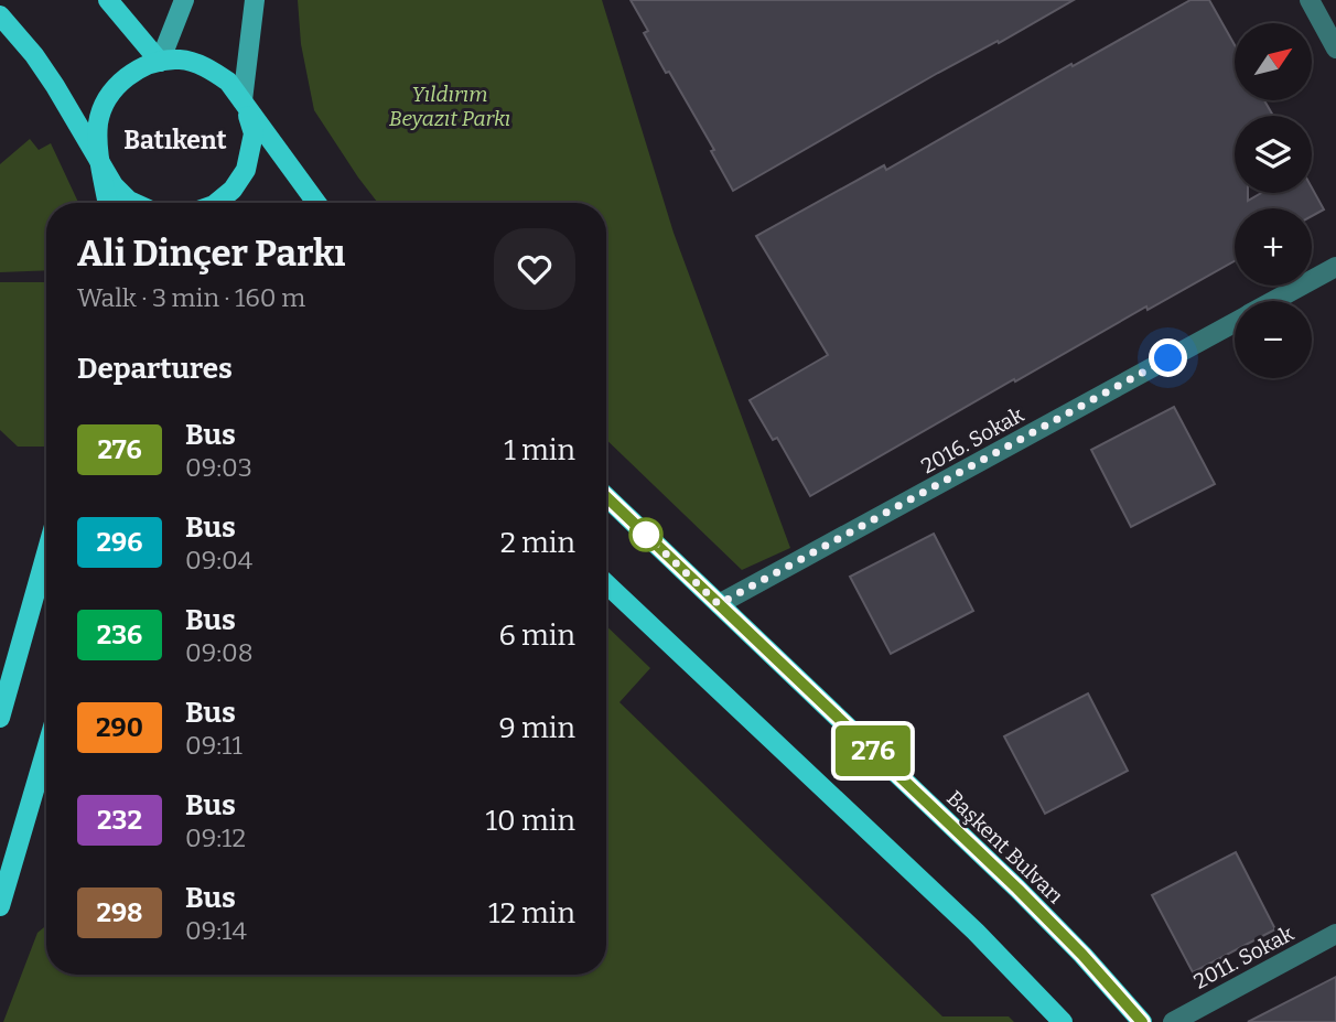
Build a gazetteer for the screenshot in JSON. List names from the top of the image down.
{
  "streets": {
    "main road": ["Başkent Bulvarı"],
    "street": ["2016. Sokak", "2011. Sokak"]
  },
  "crossings": [
    ["2016. Sokak", "Başkent Bulvarı"]
  ],
  "districts": ["Batıkent"],
  "parks": ["Yıldırım Beyazıt Parkı"],
  "lines": ["bus line 276"],
  "north": "top right",
  "page": {
    "on_map": "276",
    "map_buttons": ["+", "−"],
    "heading": [
      ["Ali Dinçer Parkı", "Walk · 3 min · 160 m"],
      "Departures"
    ],
    "list": [
      {
        "mark": "276",
        "name": "Bus",
        "note": "09:03",
        "value": "1 min"
      },
      {
        "mark": "296",
        "name": "Bus",
        "note": "09:04",
        "value": "2 min"
      },
      {
        "mark": "236",
        "name": "Bus",
        "note": "09:08",
        "value": "6 min"
      },
      {
        "mark": "290",
        "name": "Bus",
        "note": "09:11",
        "value": "9 min"
      },
      {
        "mark": "232",
        "name": "Bus",
        "note": "09:12",
        "value": "10 min"
      },
      {
        "mark": "298",
        "name": "Bus",
        "note": "09:14",
        "value": "12 min"
      }
    ]
  }
}
